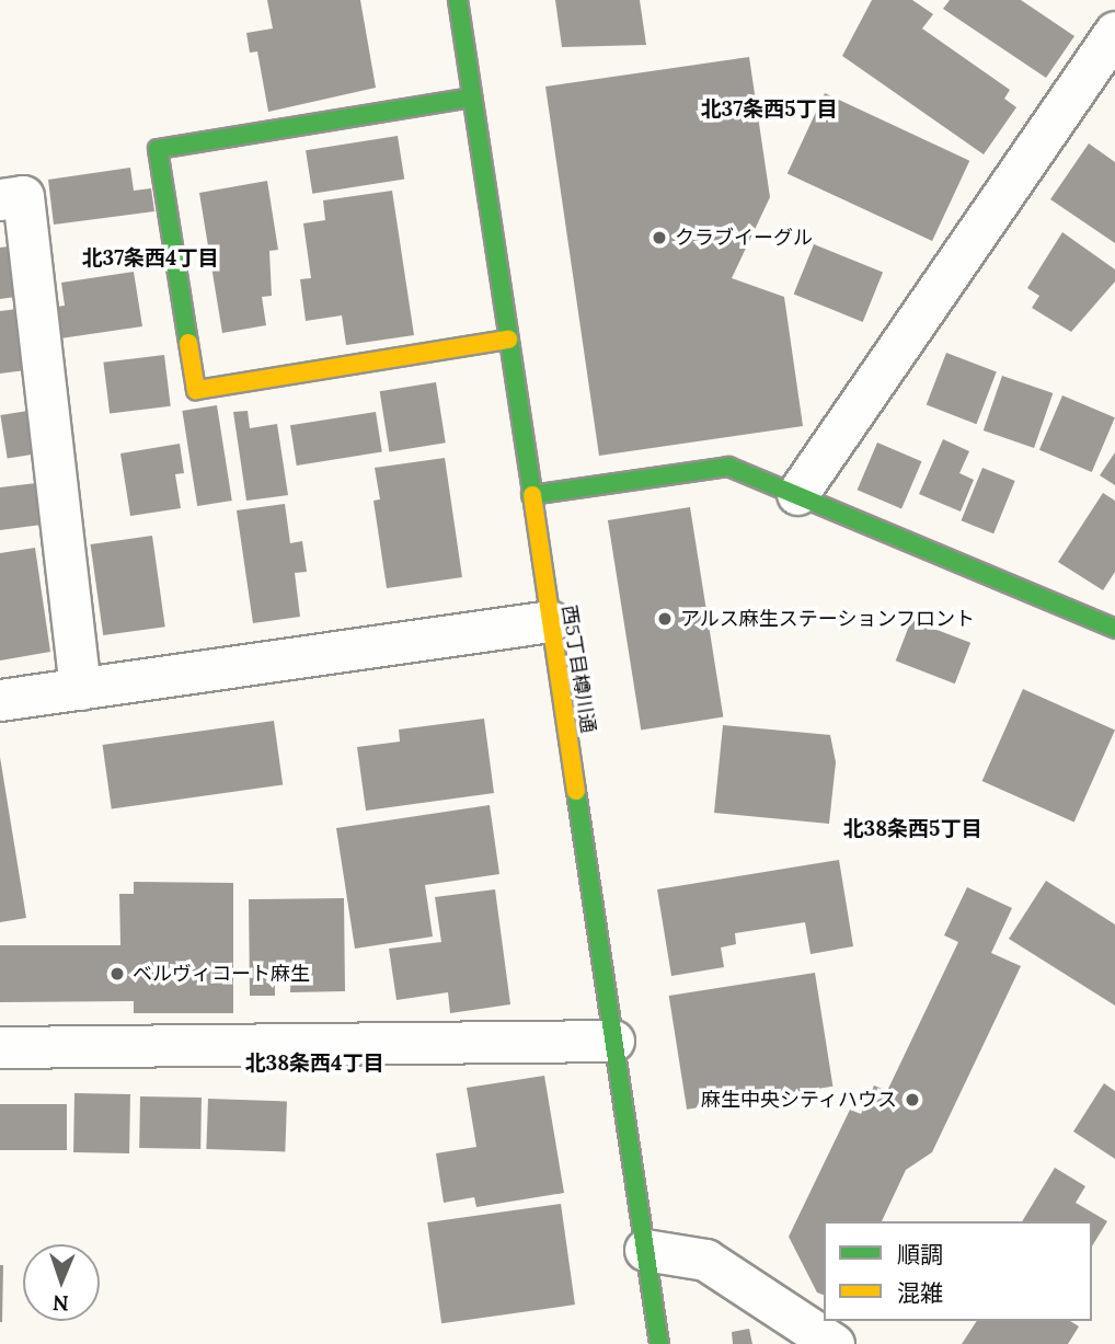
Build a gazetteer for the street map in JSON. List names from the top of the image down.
{
  "streets": {
    "street": ["西5丁目樽川通"]
  },
  "districts": [
    "北37条西5丁目",
    "北37条西4丁目",
    "北38条西5丁目",
    "北38条西4丁目"
  ],
  "places": [
    "クラブイーグル",
    "アルス麻生ステーションフロント",
    "ベルヴィコート麻生",
    "麻生中央シティハウス"
  ],
  "legend": ["順調", "混雑"],
  "north": "bottom"
}
